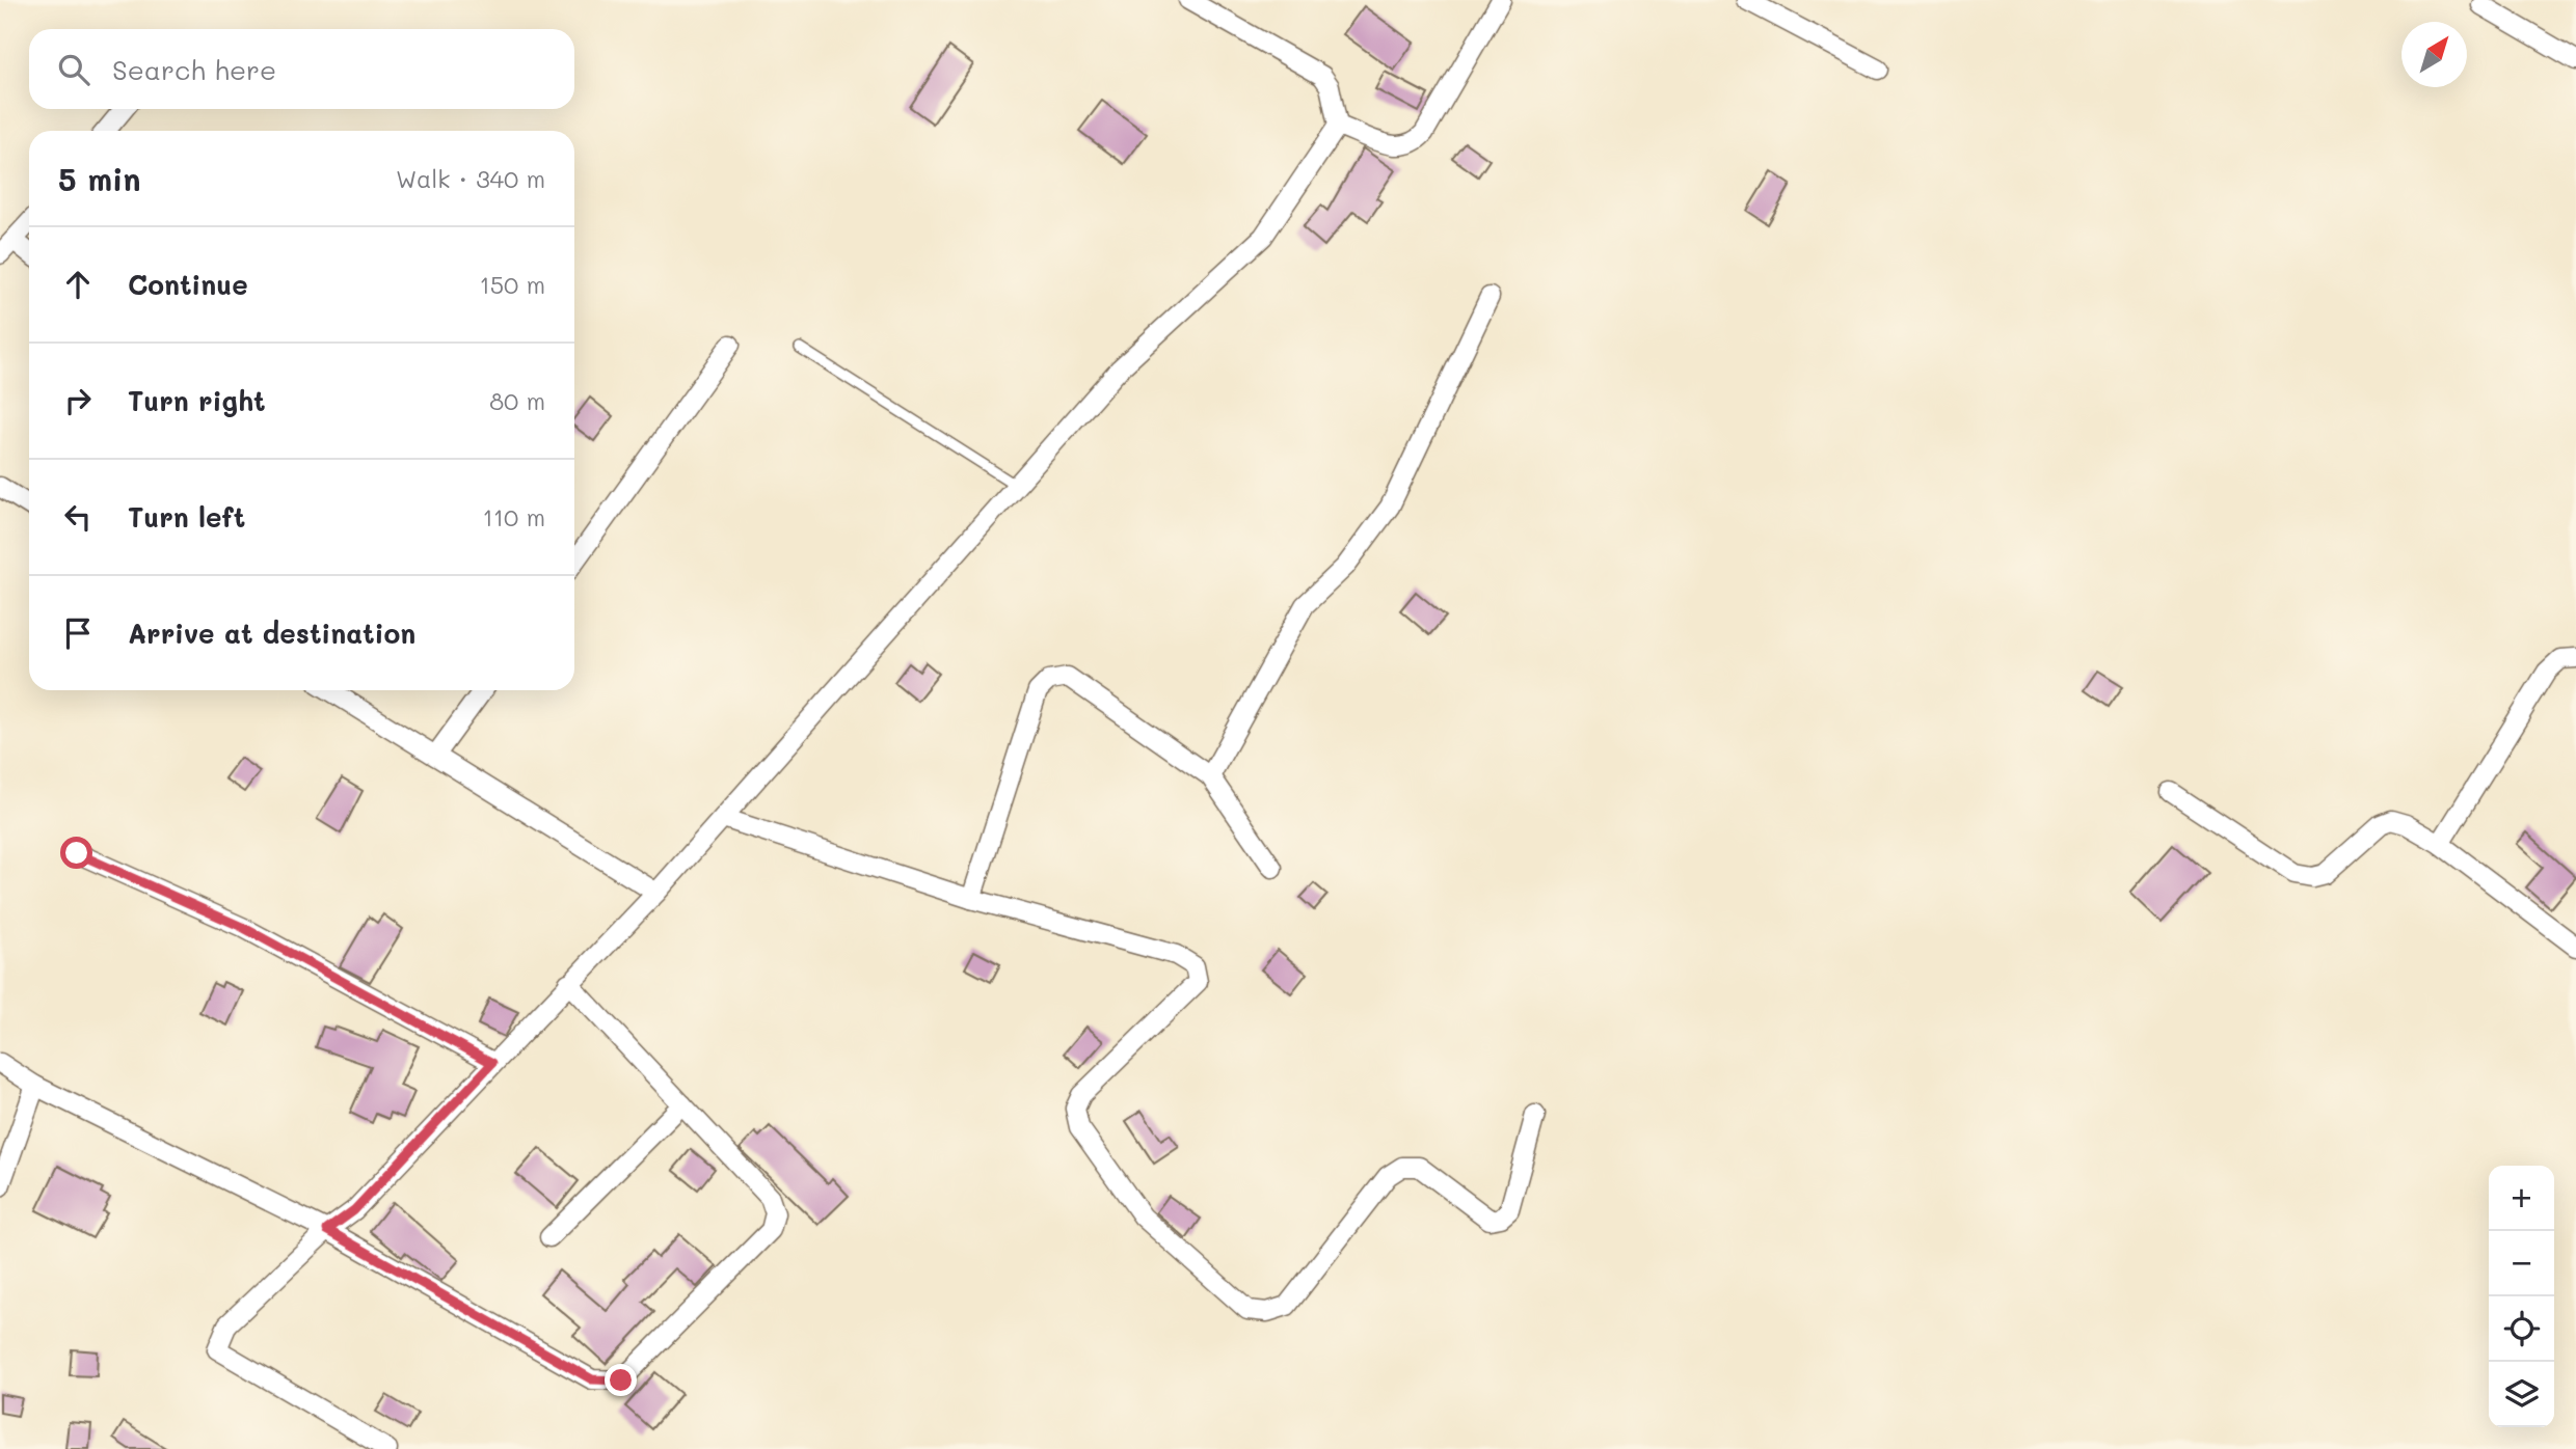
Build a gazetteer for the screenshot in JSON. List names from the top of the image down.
{
  "north": "top right",
  "page": {
    "search": "Search here",
    "heading": ["5 min", "Walk · 340 m"],
    "list": [
      ["Continue", "150 m"],
      ["Turn right", "80 m"],
      ["Turn left", "110 m"],
      "Arrive at destination"
    ],
    "map_buttons": ["+", "−"]
  }
}
